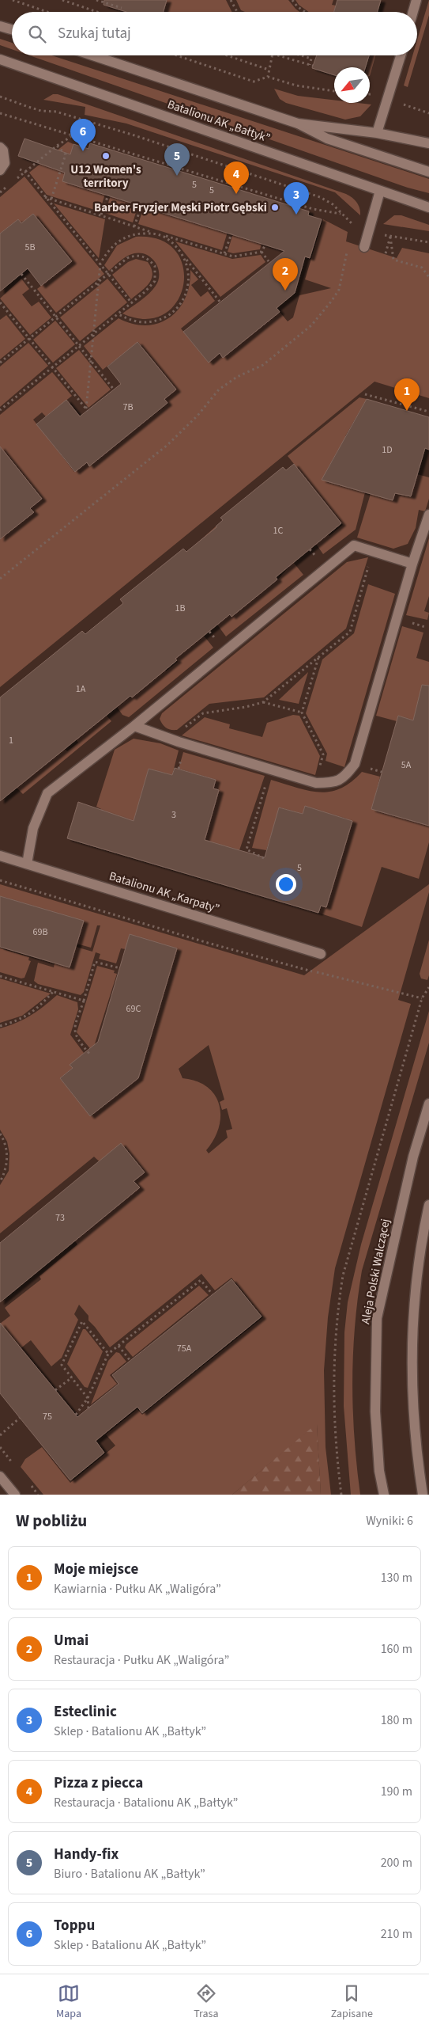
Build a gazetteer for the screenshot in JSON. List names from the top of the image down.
{
  "streets": {
    "street": ["Batalionu AK „Bałtyk”", "Batalionu AK „Karpaty”", "Aleja Polski Walczącej"]
  },
  "places": ["U12 Women's territory", "Barber Fryzjer Męski Piotr Gębski"],
  "house_numbers": [
    "5",
    "5",
    "5B",
    "7B",
    "1D",
    "1C",
    "1B",
    "1A",
    "1",
    "5A",
    "3",
    "5",
    "69B",
    "69C",
    "73",
    "75A",
    "75"
  ],
  "north": "bottom left",
  "page": {
    "search": "Szukaj tutaj",
    "pins": [
      "6",
      "5",
      "4",
      "3",
      "2",
      "1"
    ],
    "heading": ["W pobliżu", "Wyniki: 6"],
    "list": [
      {
        "mark": "1",
        "name": "Moje miejsce",
        "note": "Kawiarnia · Pułku AK „Waligóra”",
        "value": "130 m"
      },
      {
        "mark": "2",
        "name": "Umai",
        "note": "Restauracja · Pułku AK „Waligóra”",
        "value": "160 m"
      },
      {
        "mark": "3",
        "name": "Esteclinic",
        "note": "Sklep · Batalionu AK „Bałtyk”",
        "value": "180 m"
      },
      {
        "mark": "4",
        "name": "Pizza z piecca",
        "note": "Restauracja · Batalionu AK „Bałtyk”",
        "value": "190 m"
      },
      {
        "mark": "5",
        "name": "Handy-fix",
        "note": "Biuro · Batalionu AK „Bałtyk”",
        "value": "200 m"
      },
      {
        "mark": "6",
        "name": "Toppu",
        "note": "Sklep · Batalionu AK „Bałtyk”",
        "value": "210 m"
      }
    ],
    "nav": ["Mapa", "Trasa", "Zapisane"]
  }
}
